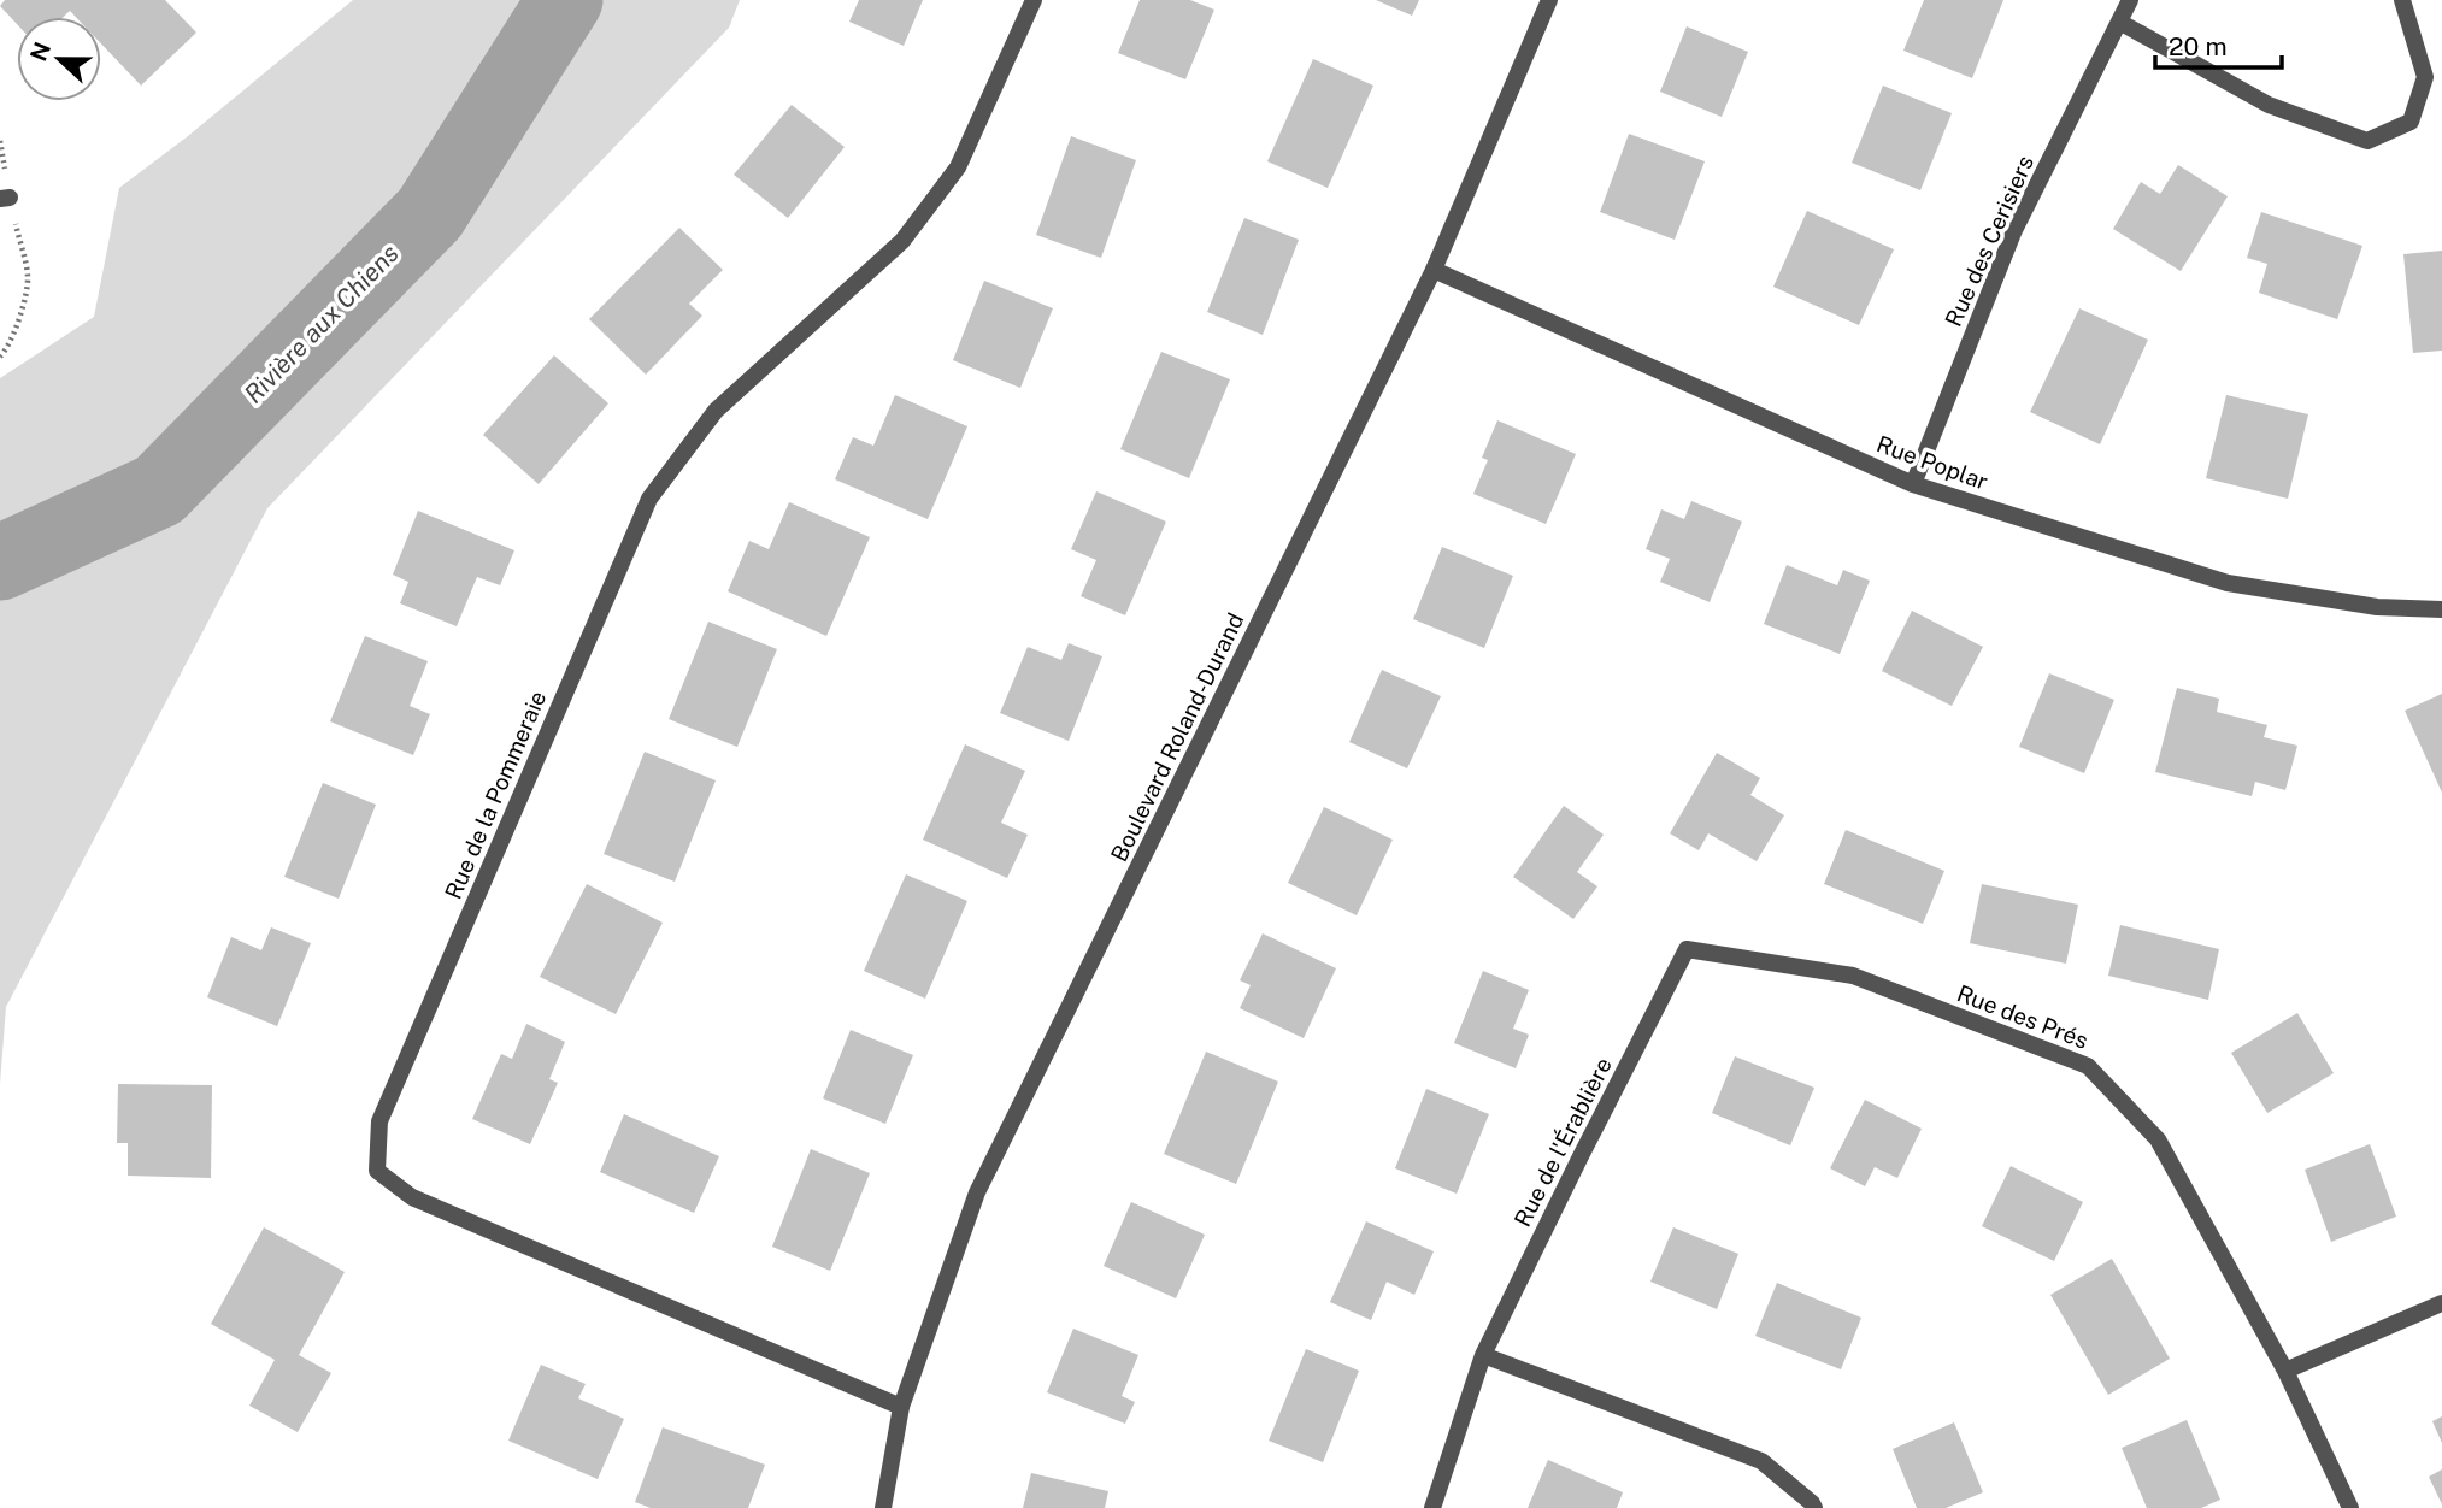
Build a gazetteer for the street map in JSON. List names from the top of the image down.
{
  "streets": {
    "street": [
      "Rue des Cerisiers",
      "Rue Poplar",
      "Boulevard Roland-Durand",
      "Rue de la Pommeraie",
      "Rue des Prés",
      "Rue de l'Érablière"
    ]
  },
  "crossings": [
    ["Rue des Cerisiers", "Rue Poplar"],
    ["Rue Poplar", "Boulevard Roland-Durand"],
    ["Boulevard Roland-Durand", "Rue de la Pommeraie"],
    ["Rue des Prés", "Rue de l'Érablière"]
  ],
  "water": ["Rivière aux Chiens"],
  "scale_bar": "20 m",
  "north": "left"
}
